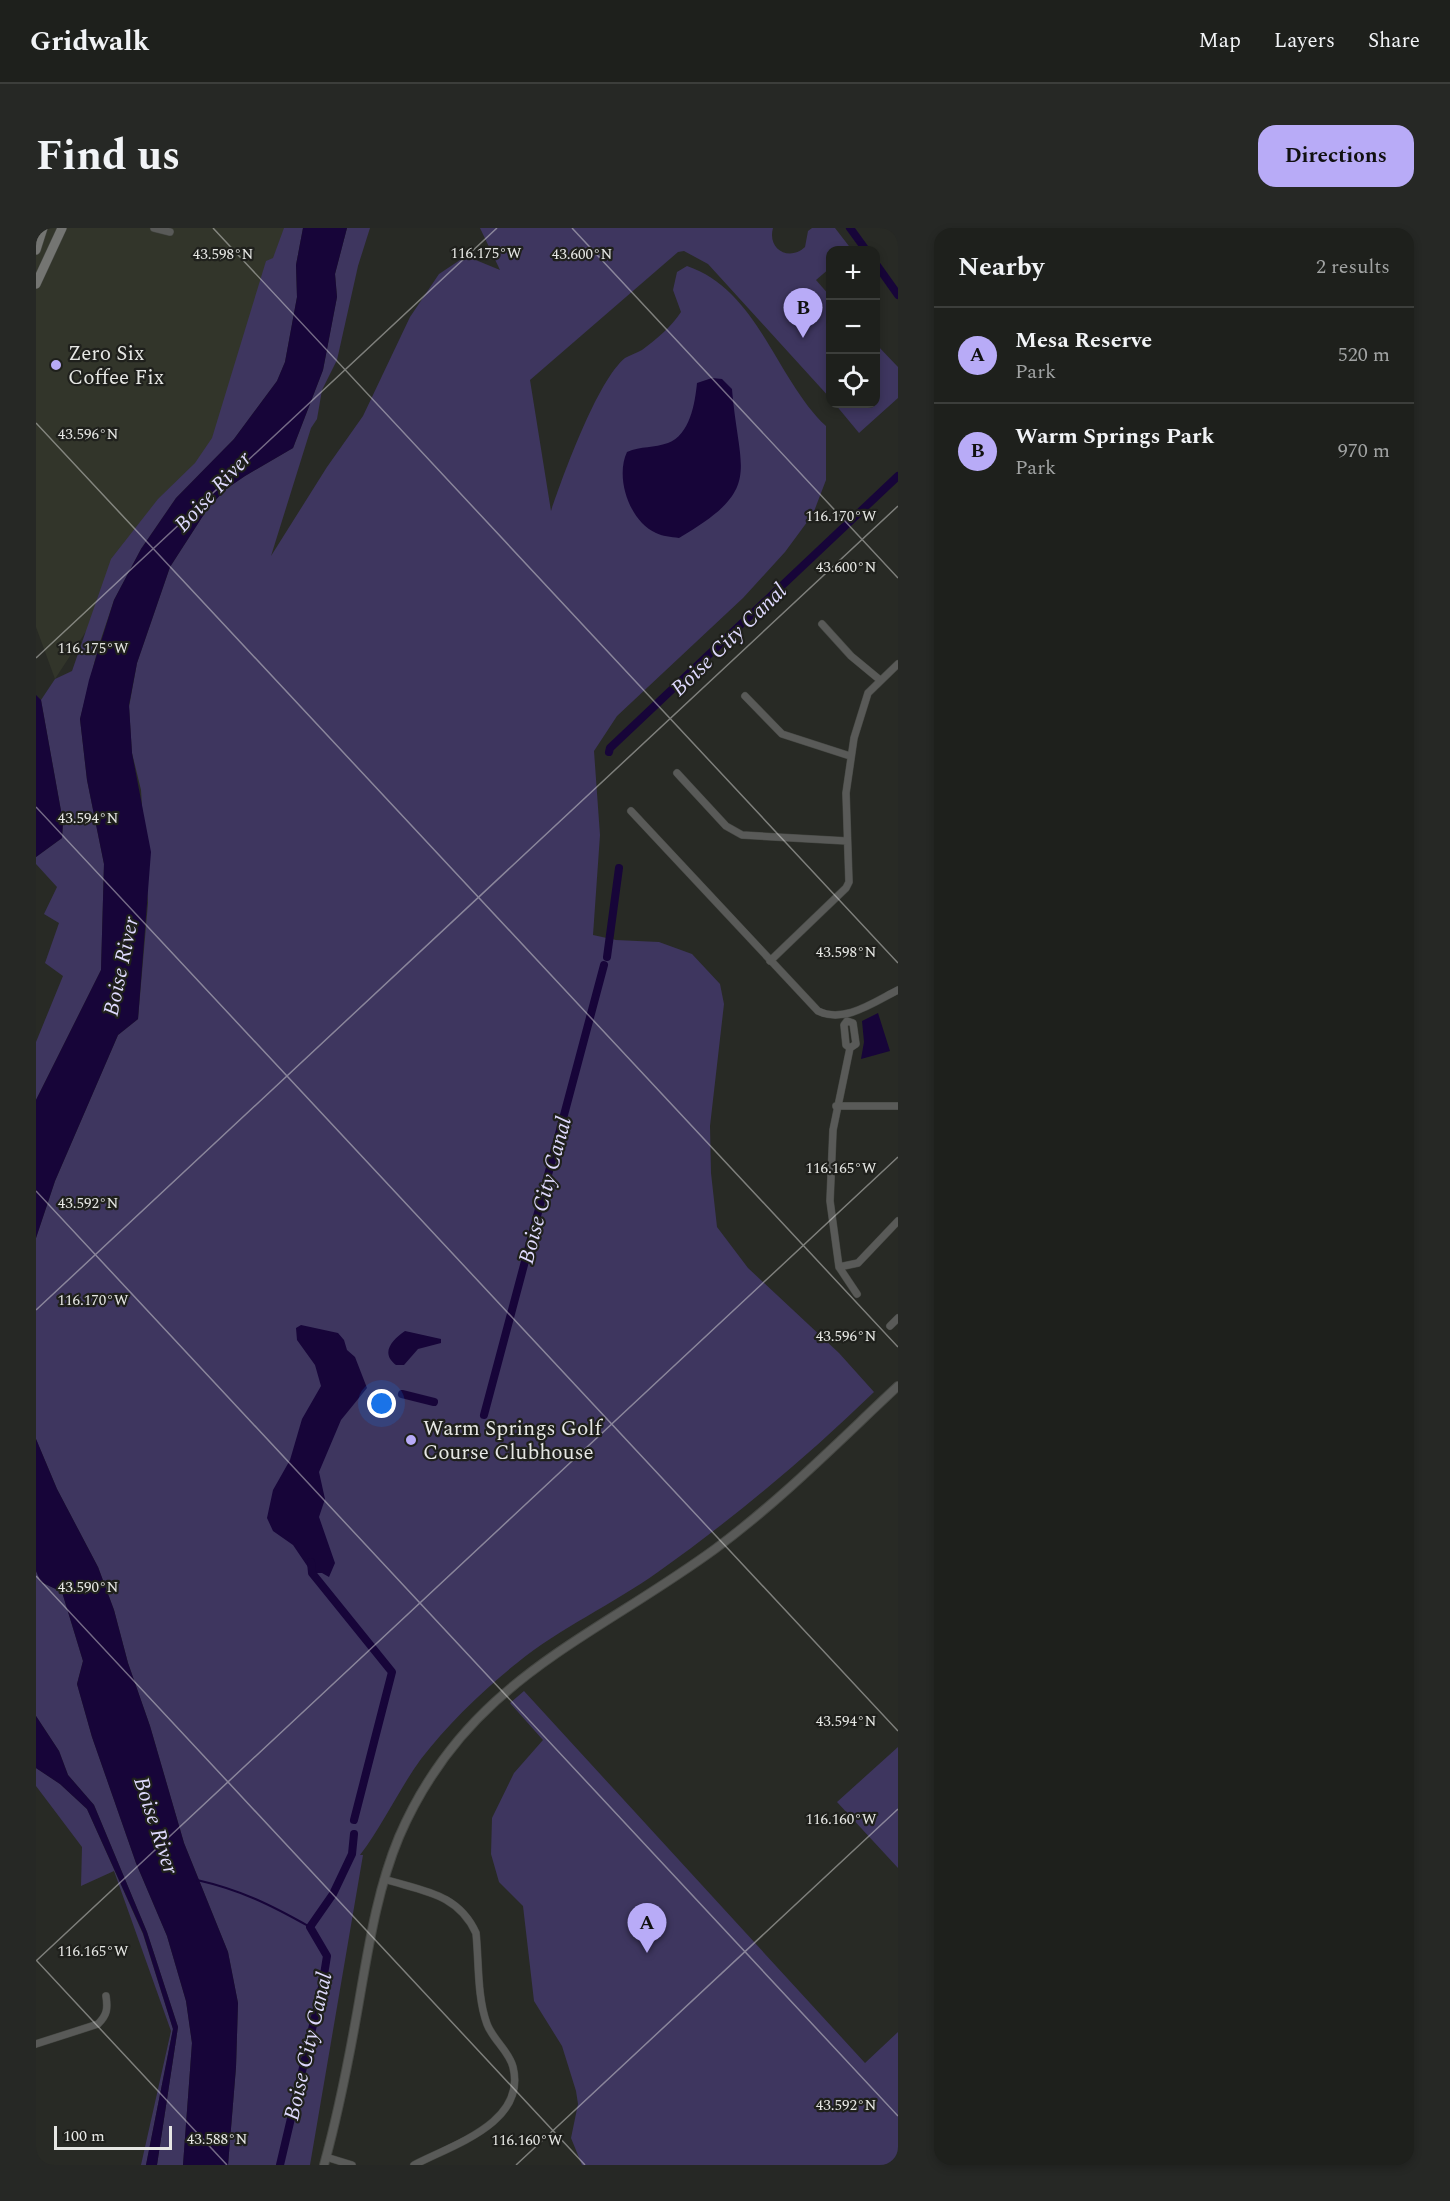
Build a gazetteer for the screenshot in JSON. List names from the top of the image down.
{
  "water": ["Boise River", "Boise City Canal"],
  "places": ["Zero Six Coffee Fix", "Warm Springs Golf Course Clubhouse"],
  "scale_bar": "100 m",
  "page": {
    "header": "Gridwalk",
    "nav": ["Map", "Layers", "Share"],
    "title": "Find us",
    "buttons": "Directions",
    "heading": ["Nearby", "2 results"],
    "map_buttons": ["+", "−"],
    "pins": ["B", "A"],
    "list": [
      {
        "mark": "A",
        "name": "Mesa Reserve",
        "note": "Park",
        "value": "520 m"
      },
      {
        "mark": "B",
        "name": "Warm Springs Park",
        "note": "Park",
        "value": "970 m"
      }
    ],
    "scale": "100 m"
  },
  "coordinates": [
    "116.175°W",
    "43.598°N",
    "43.600°N",
    "43.596°N",
    "116.170°W",
    "43.594°N",
    "116.165°W",
    "43.592°N",
    "43.590°N",
    "116.160°W",
    "43.588°N"
  ]
}
